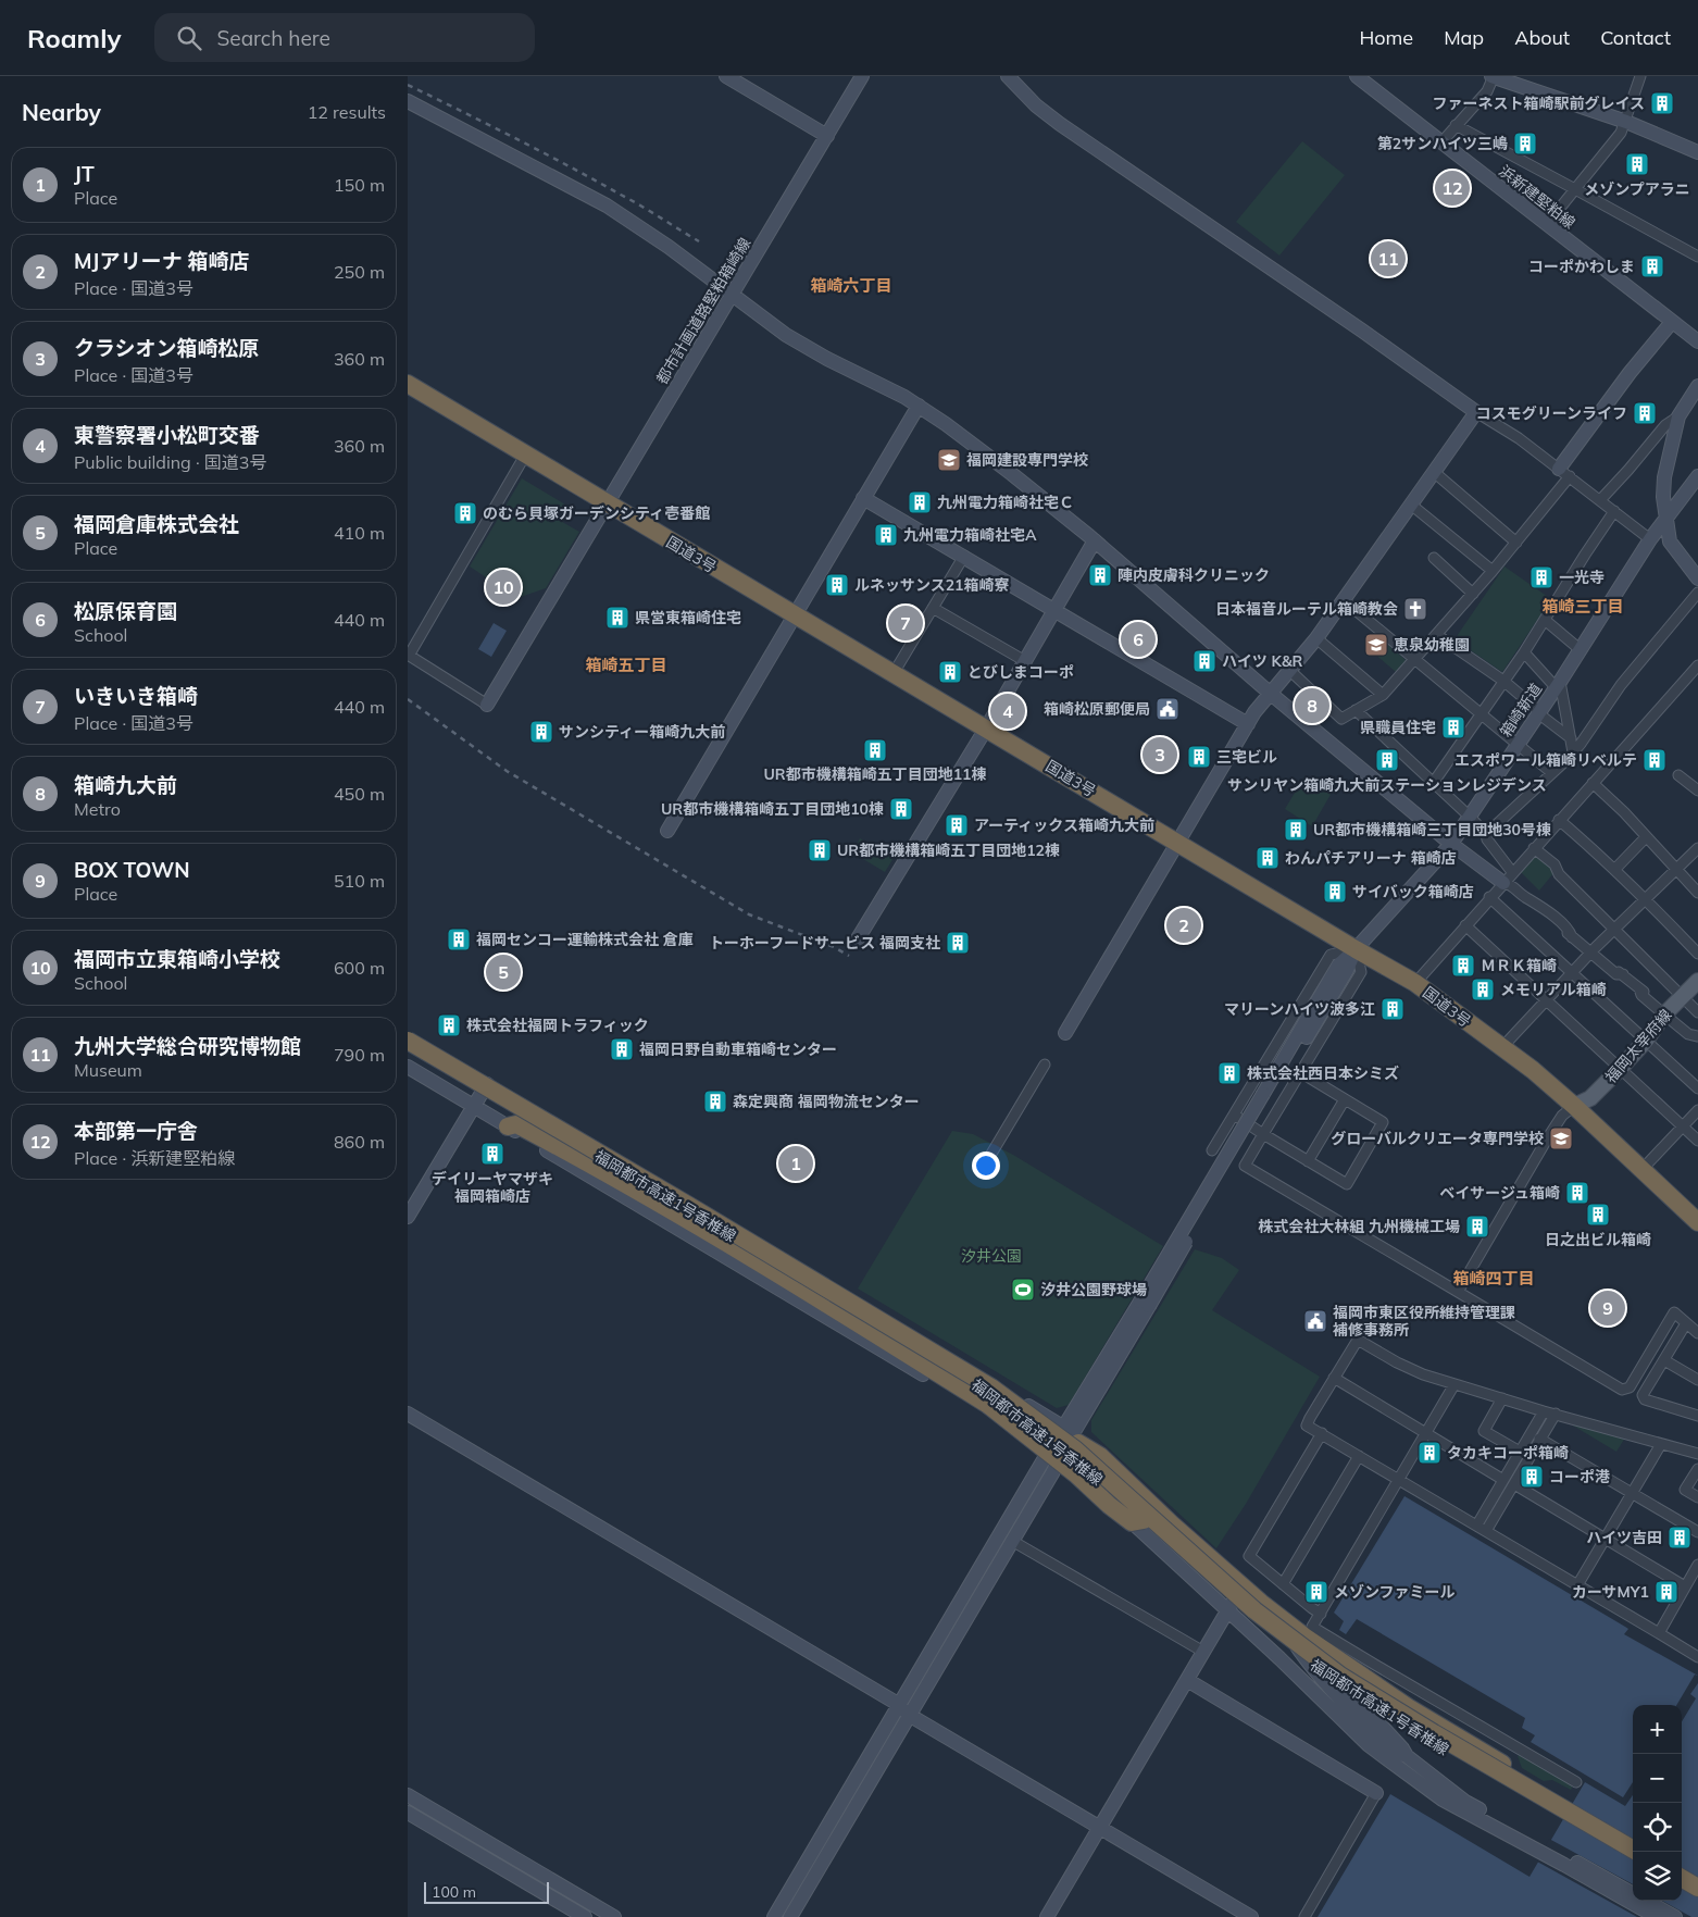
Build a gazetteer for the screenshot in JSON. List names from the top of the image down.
{
  "streets": {
    "highway": ["国道3号", "福岡都市高速1号香椎線"],
    "main road": ["福岡太宰府線"],
    "street": ["浜新建堅粕線", "都市計画道路堅粕箱崎線", "箱崎新道"]
  },
  "crossings": [
    ["都市計画道路堅粕箱崎線", "国道3号"],
    ["国道3号", "箱崎新道"],
    ["国道3号", "福岡太宰府線"]
  ],
  "districts": [
    "箱崎六丁目",
    "箱崎三丁目",
    "箱崎五丁目",
    "箱崎四丁目"
  ],
  "parks": ["汐井公園"],
  "places": {
    "building": [
      "ファーネスト箱崎駅前グレイス",
      "第2サンハイツ三嶋",
      "メゾンプアラニ",
      "コーポかわしま",
      "コスモグリーンライフ",
      "九州電力箱崎社宅Ｃ",
      "のむら貝塚ガーデンシティ壱番館",
      "九州電力箱崎社宅A",
      "陣内皮膚科クリニック",
      "一光寺",
      "ルネッサンス21箱崎寮",
      "県営東箱崎住宅",
      "ハイツ K&R",
      "とびしまコーポ",
      "県職員住宅",
      "サンシティー箱崎九大前",
      "UR都市機構箱崎五丁目団地11棟",
      "三宅ビル",
      "サンリヤン箱崎九大前ステーションレジデンス",
      "エスポワール箱崎リベルテ",
      "UR都市機構箱崎五丁目団地10棟",
      "アーティックス箱崎九大前",
      "UR都市機構箱崎三丁目団地30号棟",
      "UR都市機構箱崎五丁目団地12棟",
      "わんパチアリーナ 箱崎店",
      "サイバック箱崎店",
      "福岡センコー運輸株式会社 倉庫",
      "トーホーフードサービス 福岡支社",
      "ＭＲＫ箱崎",
      "メモリアル箱崎",
      "マリーンハイツ波多江",
      "株式会社福岡トラフィック",
      "福岡日野自動車箱崎センター",
      "株式会社西日本シミズ",
      "森定興商 福岡物流センター",
      "デイリーヤマザキ 福岡箱崎店",
      "ベイサージュ箱崎",
      "日之出ビル箱崎",
      "株式会社大林組 九州機械工場",
      "タカキコーポ箱崎",
      "コーポ港",
      "ハイツ吉田",
      "メゾンファミール",
      "カーサMY1"
    ],
    "school or university": ["福岡建設専門学校", "恵泉幼稚園", "グローバルクリエータ専門学校"],
    "church": ["日本福音ルーテル箱崎教会"],
    "public building": ["箱崎松原郵便局", "福岡市東区役所維持管理課 補修事務所"],
    "sports": ["汐井公園野球場"]
  },
  "scale_bar": "100 m",
  "page": {
    "header": "Roamly",
    "search": "Search here",
    "nav": [
      "Home",
      "Map",
      "About",
      "Contact"
    ],
    "heading": ["Nearby", "12 results"],
    "list": [
      {
        "mark": "1",
        "name": "JT",
        "note": "Place",
        "value": "150 m"
      },
      {
        "mark": "2",
        "name": "MJアリーナ 箱崎店",
        "note": "Place · 国道3号",
        "value": "250 m"
      },
      {
        "mark": "3",
        "name": "クラシオン箱崎松原",
        "note": "Place · 国道3号",
        "value": "360 m"
      },
      {
        "mark": "4",
        "name": "東警察署小松町交番",
        "note": "Public building · 国道3号",
        "value": "360 m"
      },
      {
        "mark": "5",
        "name": "福岡倉庫株式会社",
        "note": "Place",
        "value": "410 m"
      },
      {
        "mark": "6",
        "name": "松原保育園",
        "note": "School",
        "value": "440 m"
      },
      {
        "mark": "7",
        "name": "いきいき箱崎",
        "note": "Place · 国道3号",
        "value": "440 m"
      },
      {
        "mark": "8",
        "name": "箱崎九大前",
        "note": "Metro",
        "value": "450 m"
      },
      {
        "mark": "9",
        "name": "BOX TOWN",
        "note": "Place",
        "value": "510 m"
      },
      {
        "mark": "10",
        "name": "福岡市立東箱崎小学校",
        "note": "School",
        "value": "600 m"
      },
      {
        "mark": "11",
        "name": "九州大学総合研究博物館",
        "note": "Museum",
        "value": "790 m"
      },
      {
        "mark": "12",
        "name": "本部第一庁舎",
        "note": "Place · 浜新建堅粕線",
        "value": "860 m"
      }
    ],
    "pins": [
      "12",
      "11",
      "10",
      "7",
      "6",
      "8",
      "4",
      "3",
      "2",
      "5",
      "1",
      "9"
    ],
    "map_buttons": ["+", "−"],
    "scale": "100 m"
  }
}
